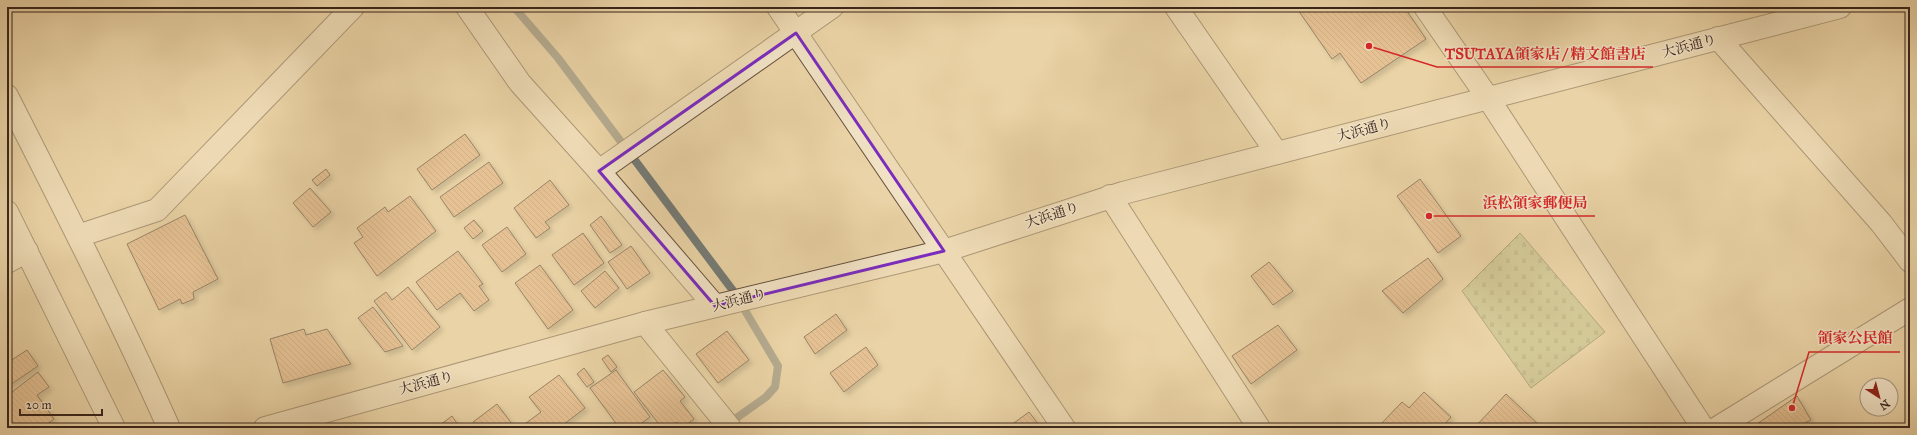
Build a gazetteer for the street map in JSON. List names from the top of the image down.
{
  "streets": {
    "street": ["大浜通り"]
  },
  "places": ["TSUTAYA領家店 / 精文館書店", "浜松領家郵便局", "領家公民館"],
  "scale_bar": "20 m",
  "north": "bottom right"
}
